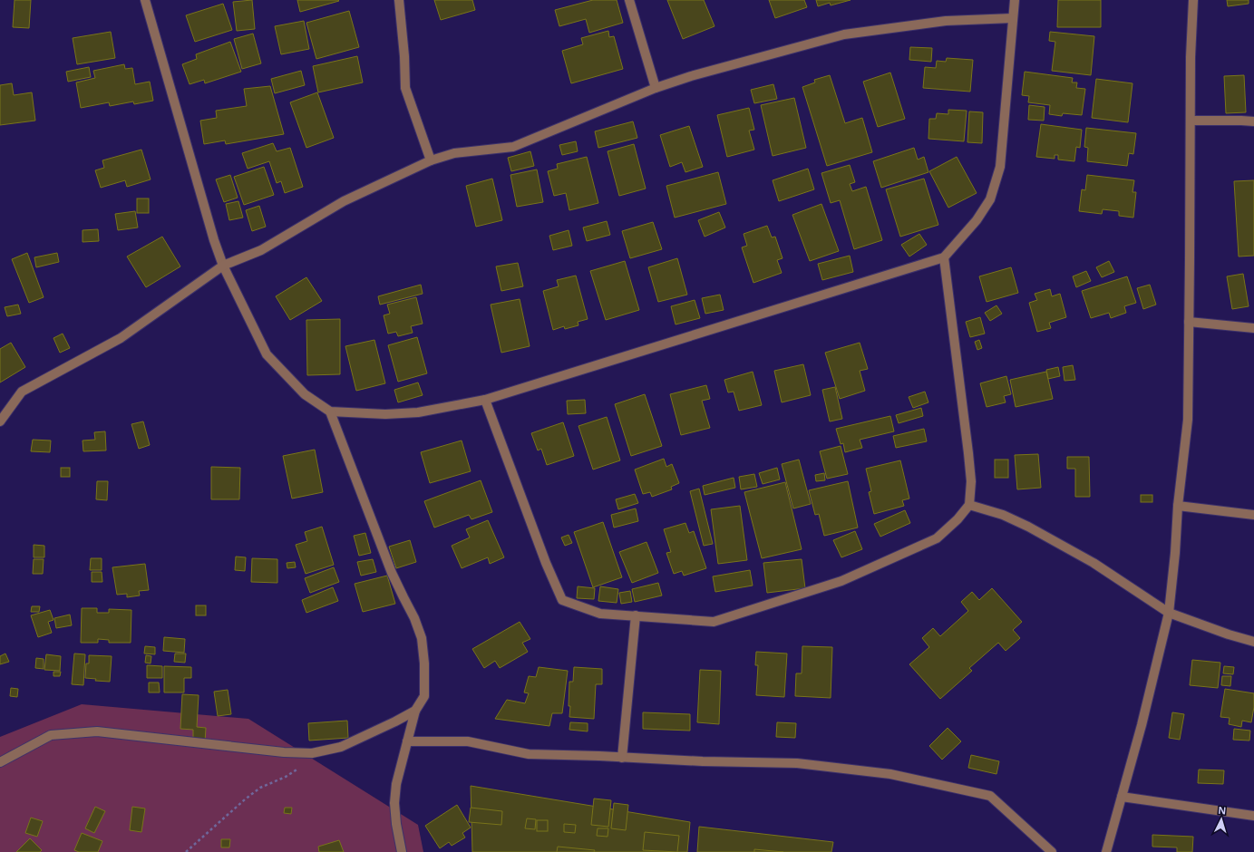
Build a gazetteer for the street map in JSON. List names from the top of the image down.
{
  "north": "top"
}
